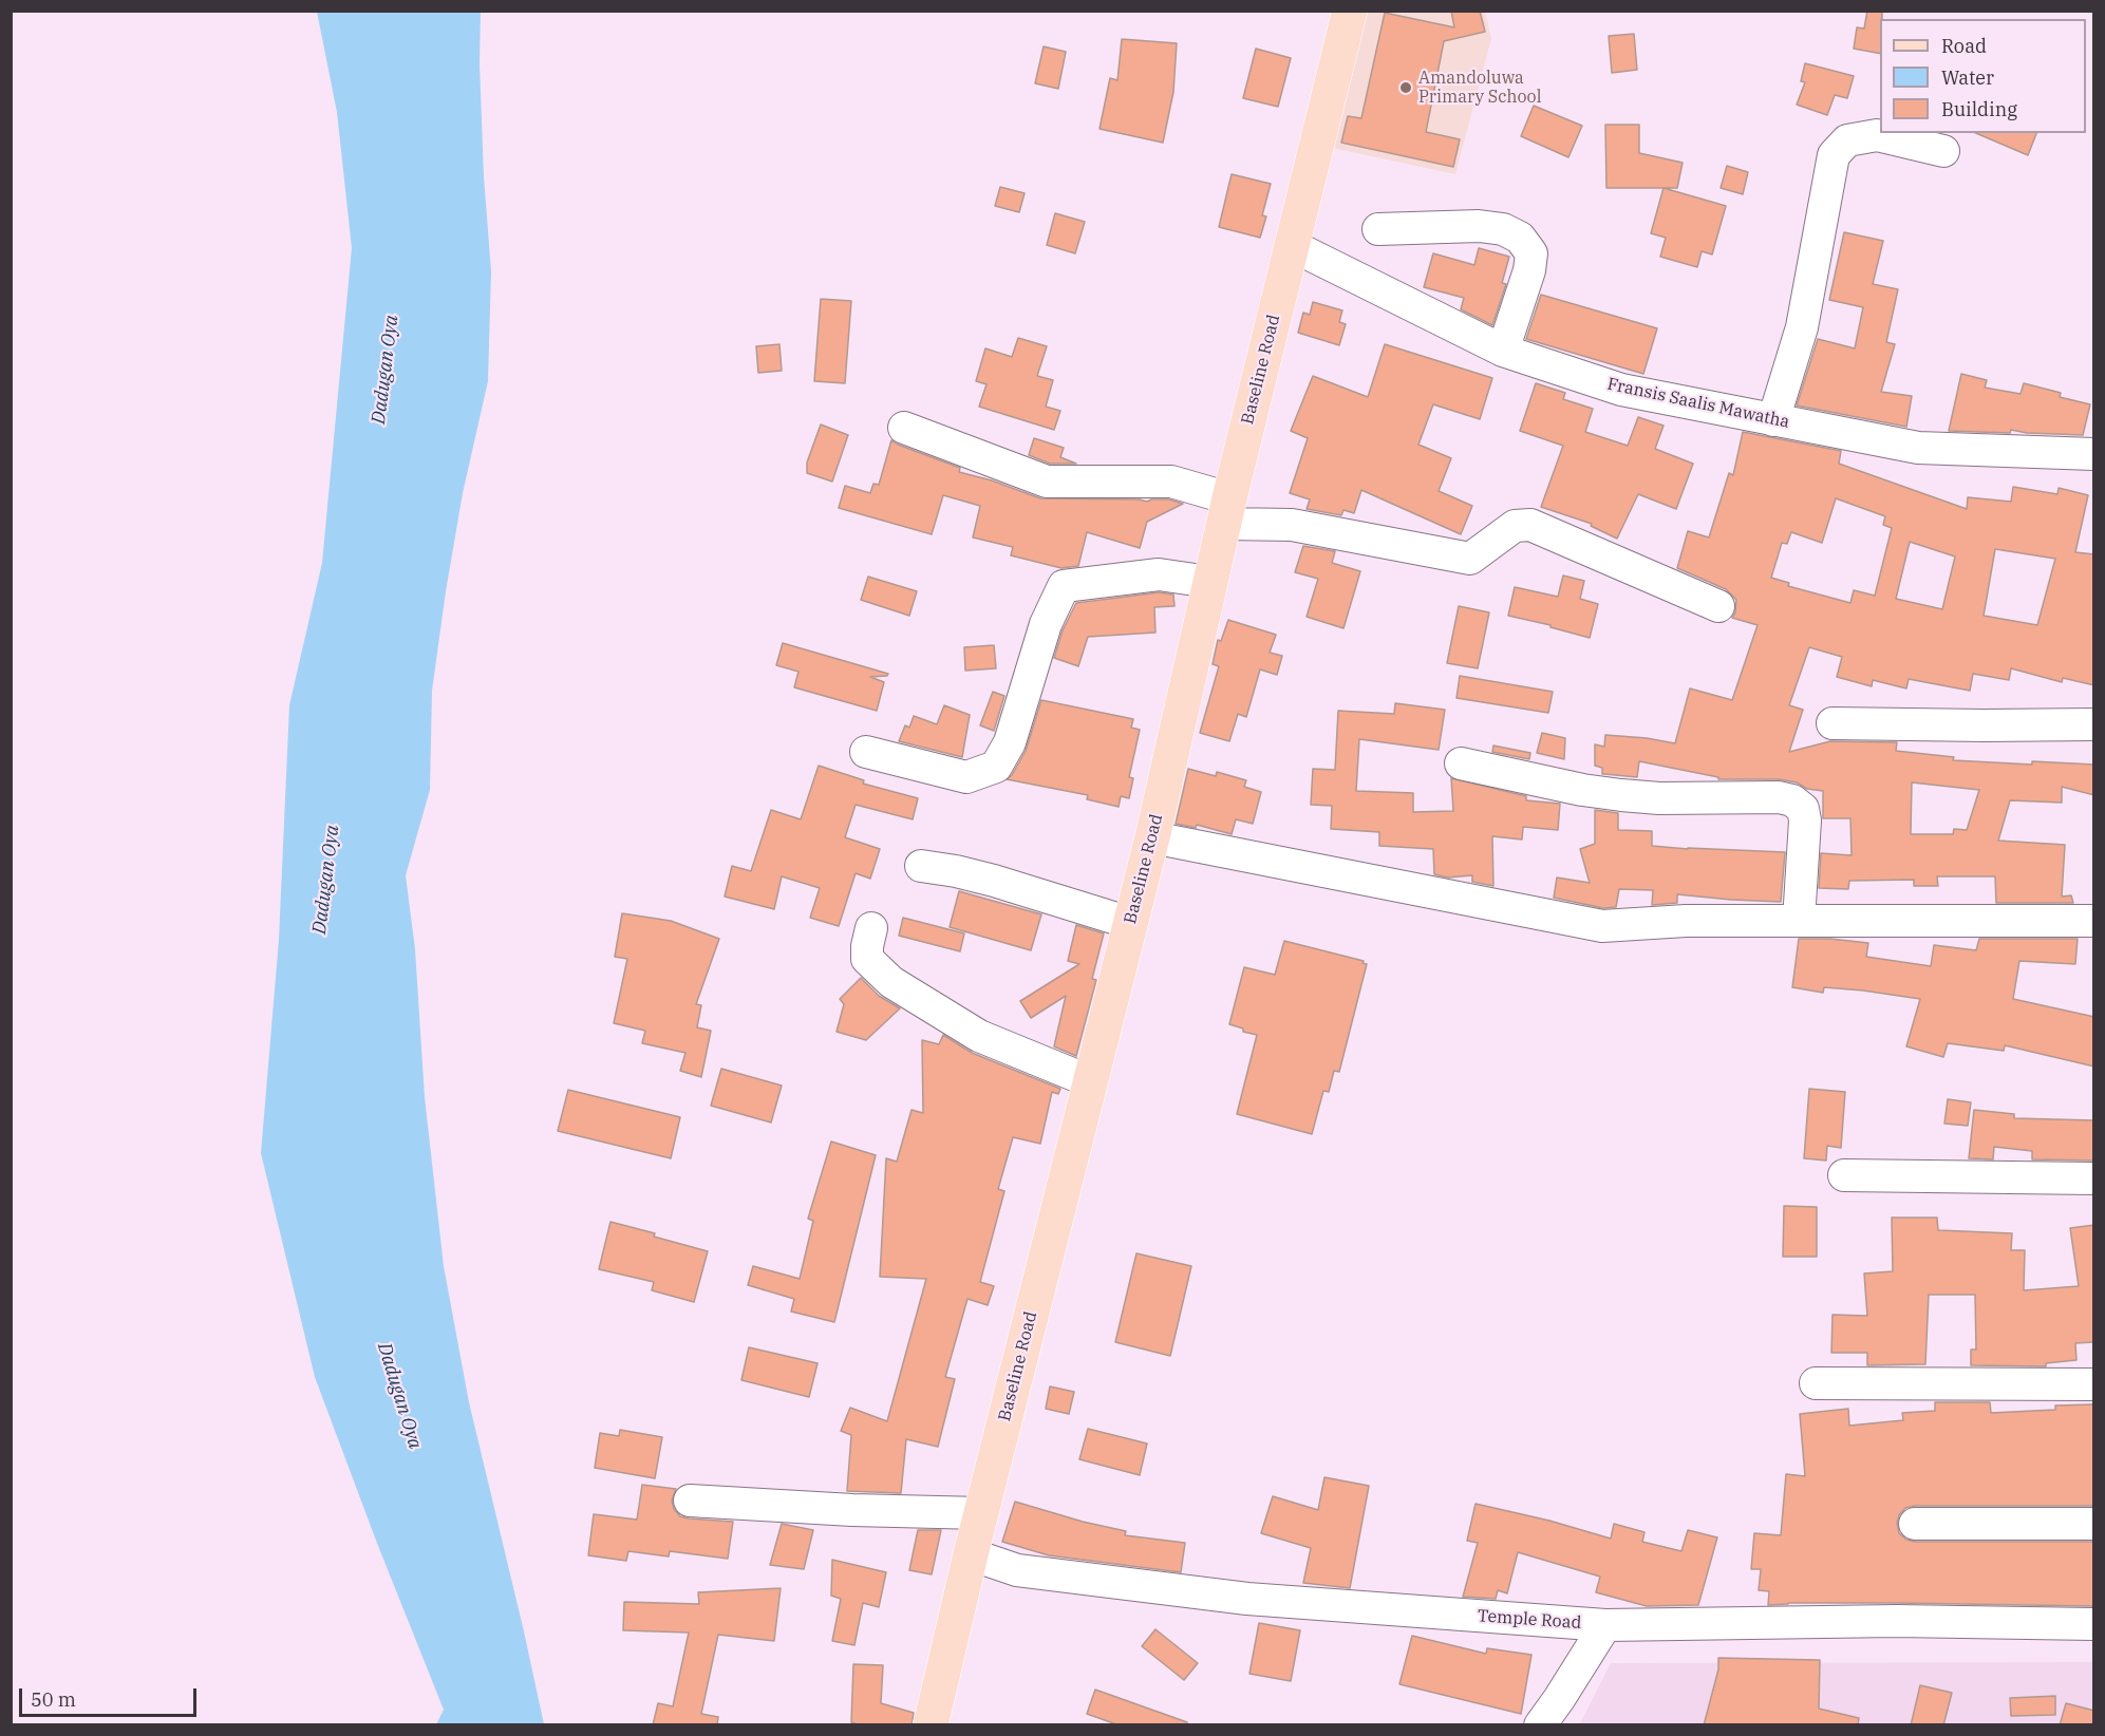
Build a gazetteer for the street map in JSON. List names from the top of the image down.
{
  "streets": {
    "main road": ["Baseline Road"],
    "street": ["Fransis Saalis Mawatha", "Temple Road"]
  },
  "crossings": [
    ["Baseline Road", "Fransis Saalis Mawatha"],
    ["Baseline Road", "Temple Road"]
  ],
  "water": ["Dadugan Oya"],
  "places": ["Amandoluwa Primary School"],
  "legend": ["Road", "Water", "Building"],
  "scale_bar": "50 m"
}
